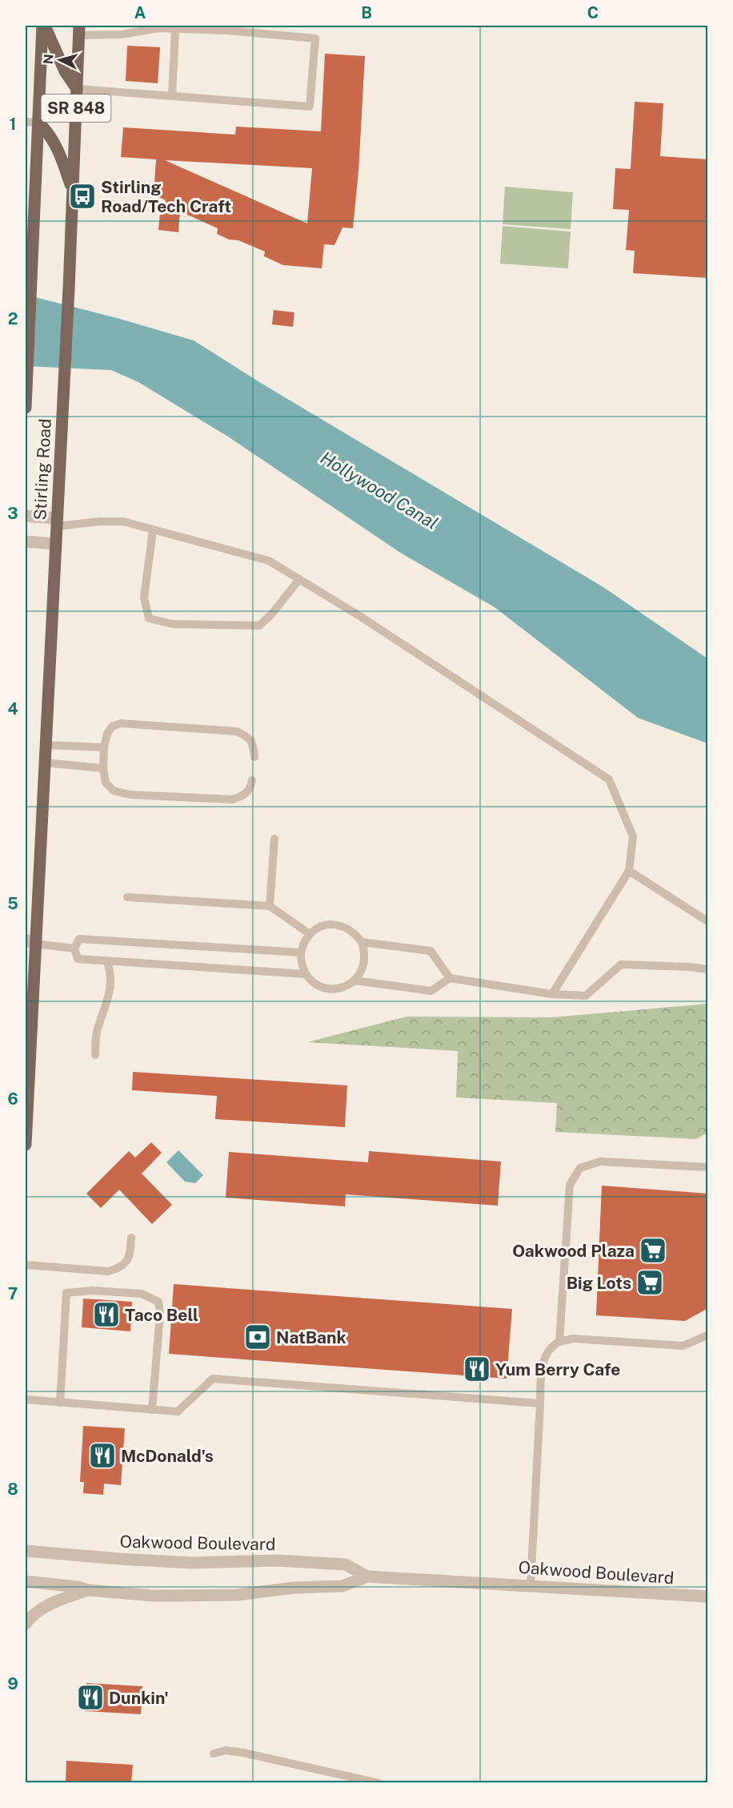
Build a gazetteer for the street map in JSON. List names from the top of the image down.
{
  "streets": {
    "main road": ["SR 848", "Stirling Road"],
    "street": ["Oakwood Boulevard"]
  },
  "water": ["Hollywood Canal"],
  "places": {
    "bus stop": ["Stirling Road/Tech Craft"],
    "supermarket": ["Oakwood Plaza", "Big Lots"],
    "restaurant": [
      "Taco Bell",
      "Yum Berry Cafe",
      "McDonald's",
      "Dunkin'"
    ],
    "bank": ["NatBank"]
  },
  "north": "left",
  "grid": {
    "columns": ["A", "B", "C"],
    "rows": [
      "1",
      "2",
      "3",
      "4",
      "5",
      "6",
      "7",
      "8",
      "9"
    ]
  }
}
